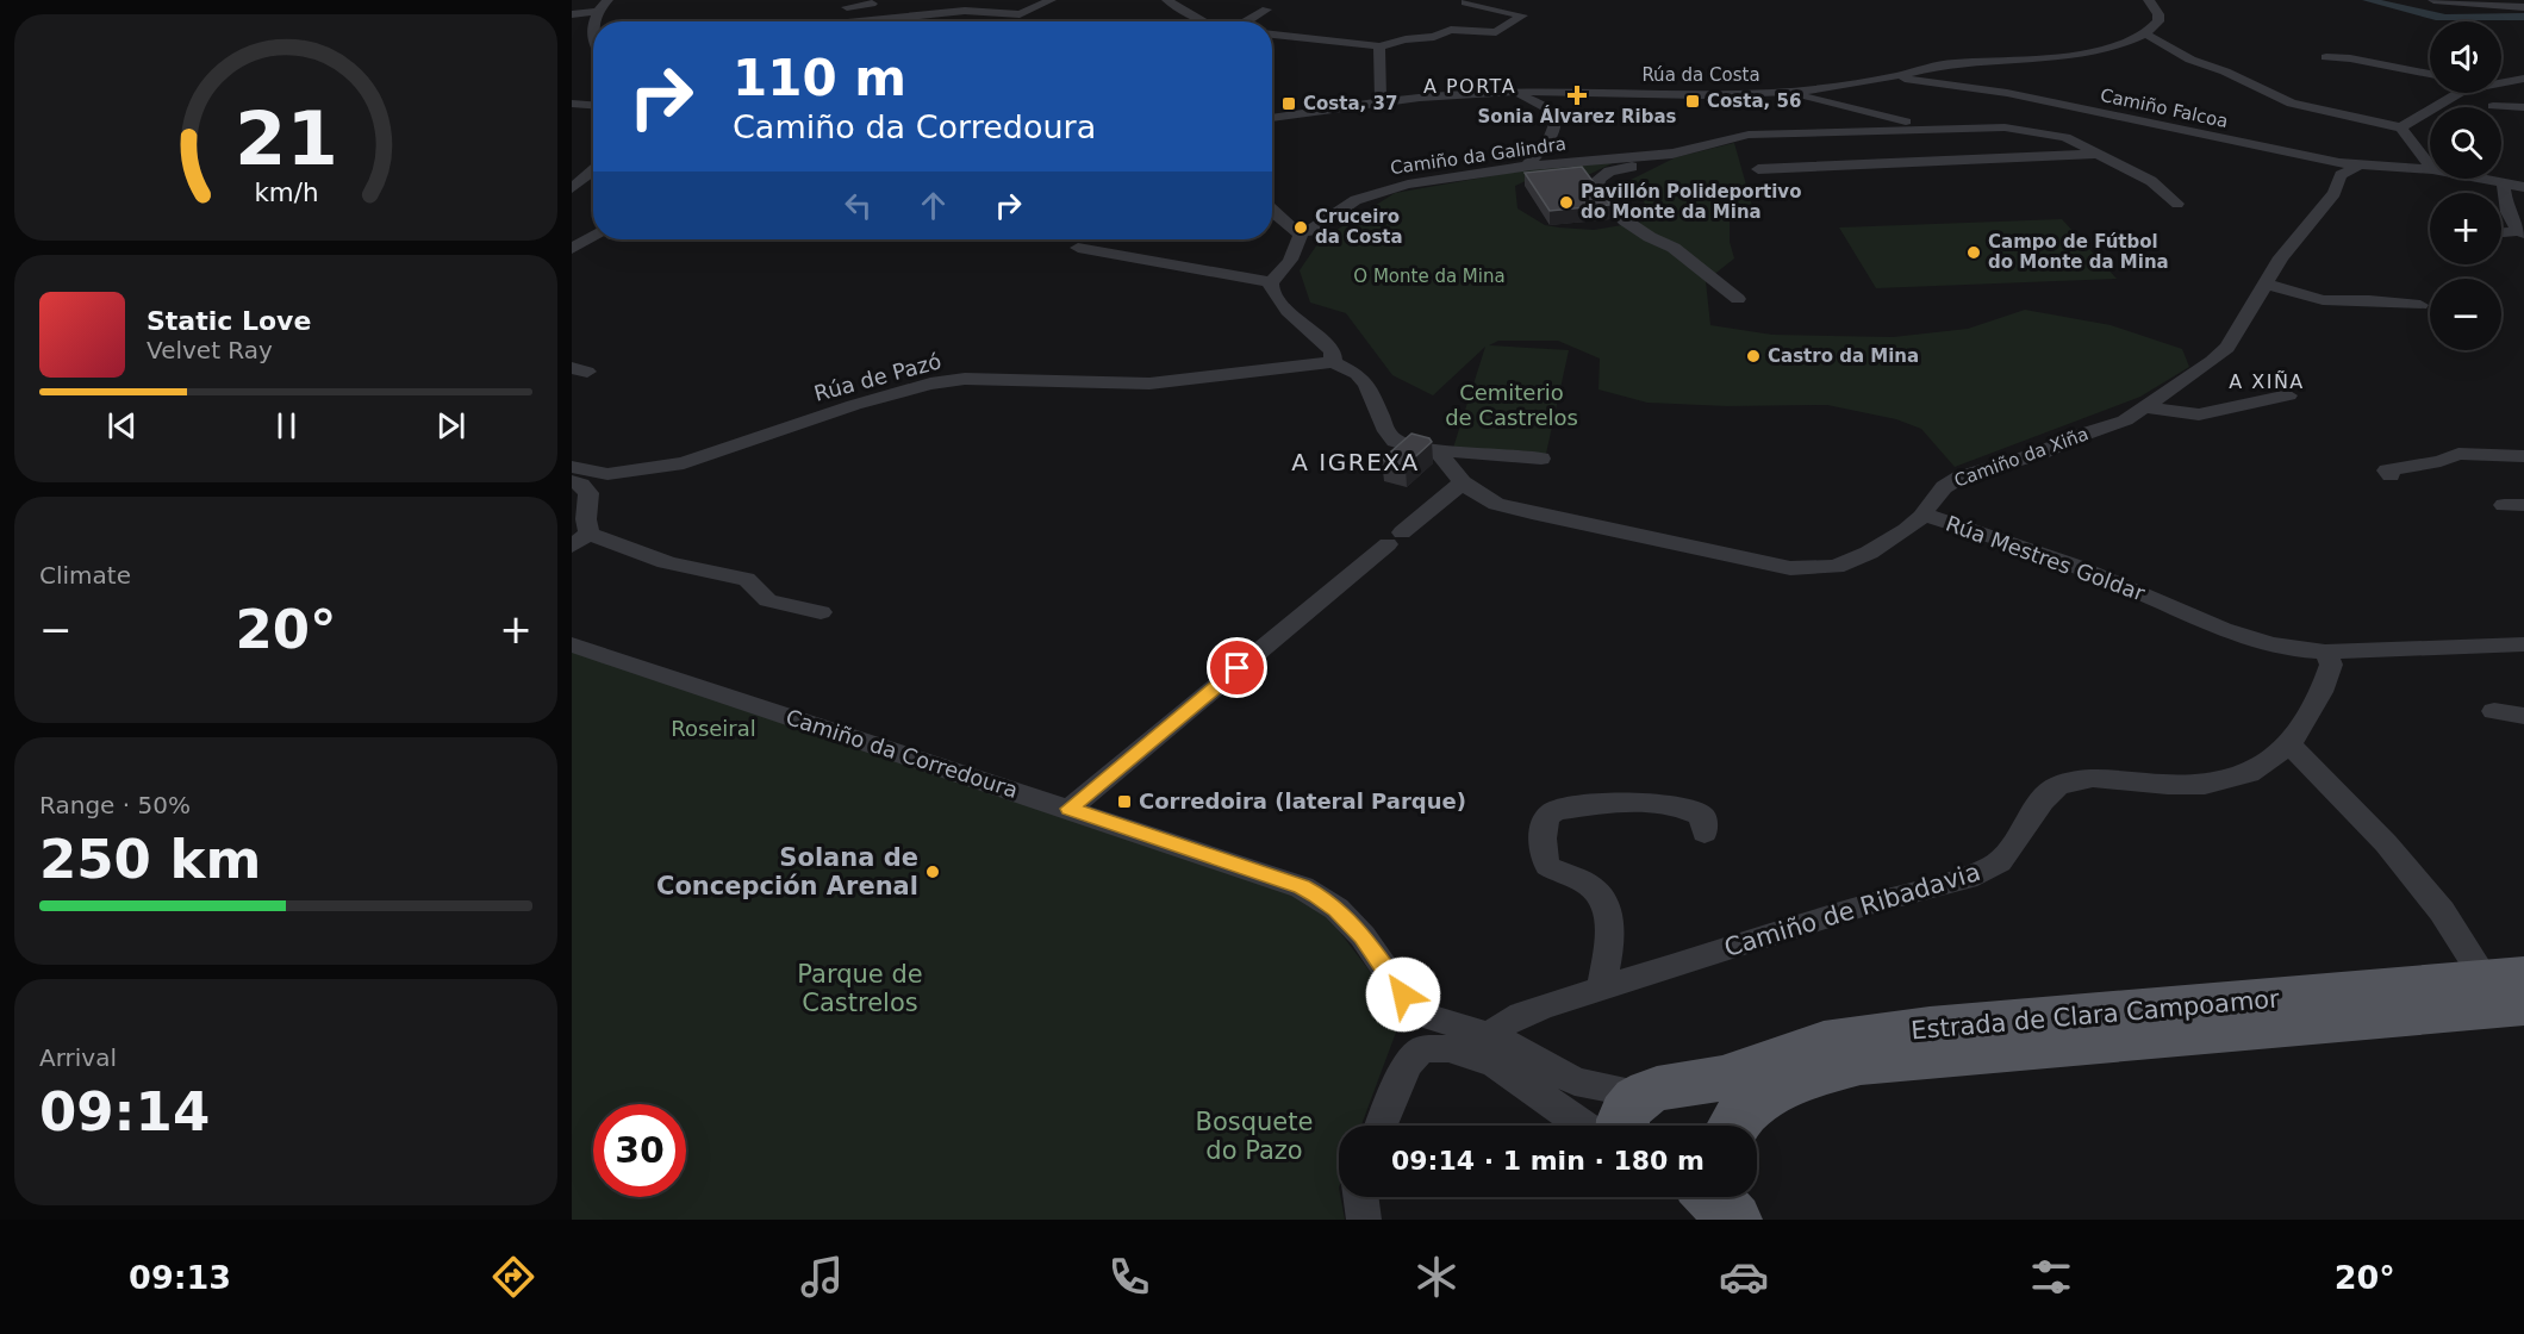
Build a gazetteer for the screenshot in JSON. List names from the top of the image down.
{
  "streets": {
    "main road": ["Estrada de Clara Campoamor"],
    "street": [
      "Rúa da Costa",
      "Camiño Falcoa",
      "Camiño da Galindra",
      "Rúa de Pazó",
      "Camiño da Xiña",
      "Rúa Mestres Goldar",
      "Camiño da Corredoura",
      "Camiño de Ribadavia"
    ]
  },
  "crossings": [
    ["Rúa da Costa", "Camiño Falcoa"],
    ["Rúa da Costa", "Camiño da Galindra"],
    ["Camiño Falcoa", "Camiño da Galindra"],
    ["Camiño Falcoa", "Camiño da Xiña"],
    ["Rúa de Pazó", "Rúa Mestres Goldar"],
    ["Camiño da Xiña", "Rúa Mestres Goldar"],
    ["Rúa Mestres Goldar", "Camiño de Ribadavia"]
  ],
  "districts": ["A PORTA", "A XIÑA", "A IGREXA"],
  "parks": [
    "O Monte da Mina",
    "Cemiterio de Castrelos",
    "Roseiral",
    "Parque de Castrelos",
    "Bosquete do Pazo"
  ],
  "places": {
    "health": ["Sonia Álvarez Ribas"],
    "transit": ["Costa, 56", "Costa, 37", "Corredoira (lateral Parque)"],
    "other": [
      "Pavillón Polideportivo do Monte da Mina",
      "Cruceiro da Costa",
      "Campo de Fútbol do Monte da Mina",
      "Castro da Mina",
      "Solana de Concepción Arenal"
    ]
  },
  "page": {
    "map_buttons": ["+", "−"],
    "turn": ["110 m", "Camiño da Corredoura"],
    "song": ["Static Love", "Velvet Ray"],
    "tile": [
      "Climate",
      ["Range · 50%", "250 km"],
      ["Arrival", "09:14"]
    ],
    "heat": ["−", "20°", "+"],
    "limit": "30",
    "trip": "09:14 · 1 min · 180 m",
    "tabs": ["09:13", "20°"],
    "gauge": ["21", "km/h"]
  }
}
